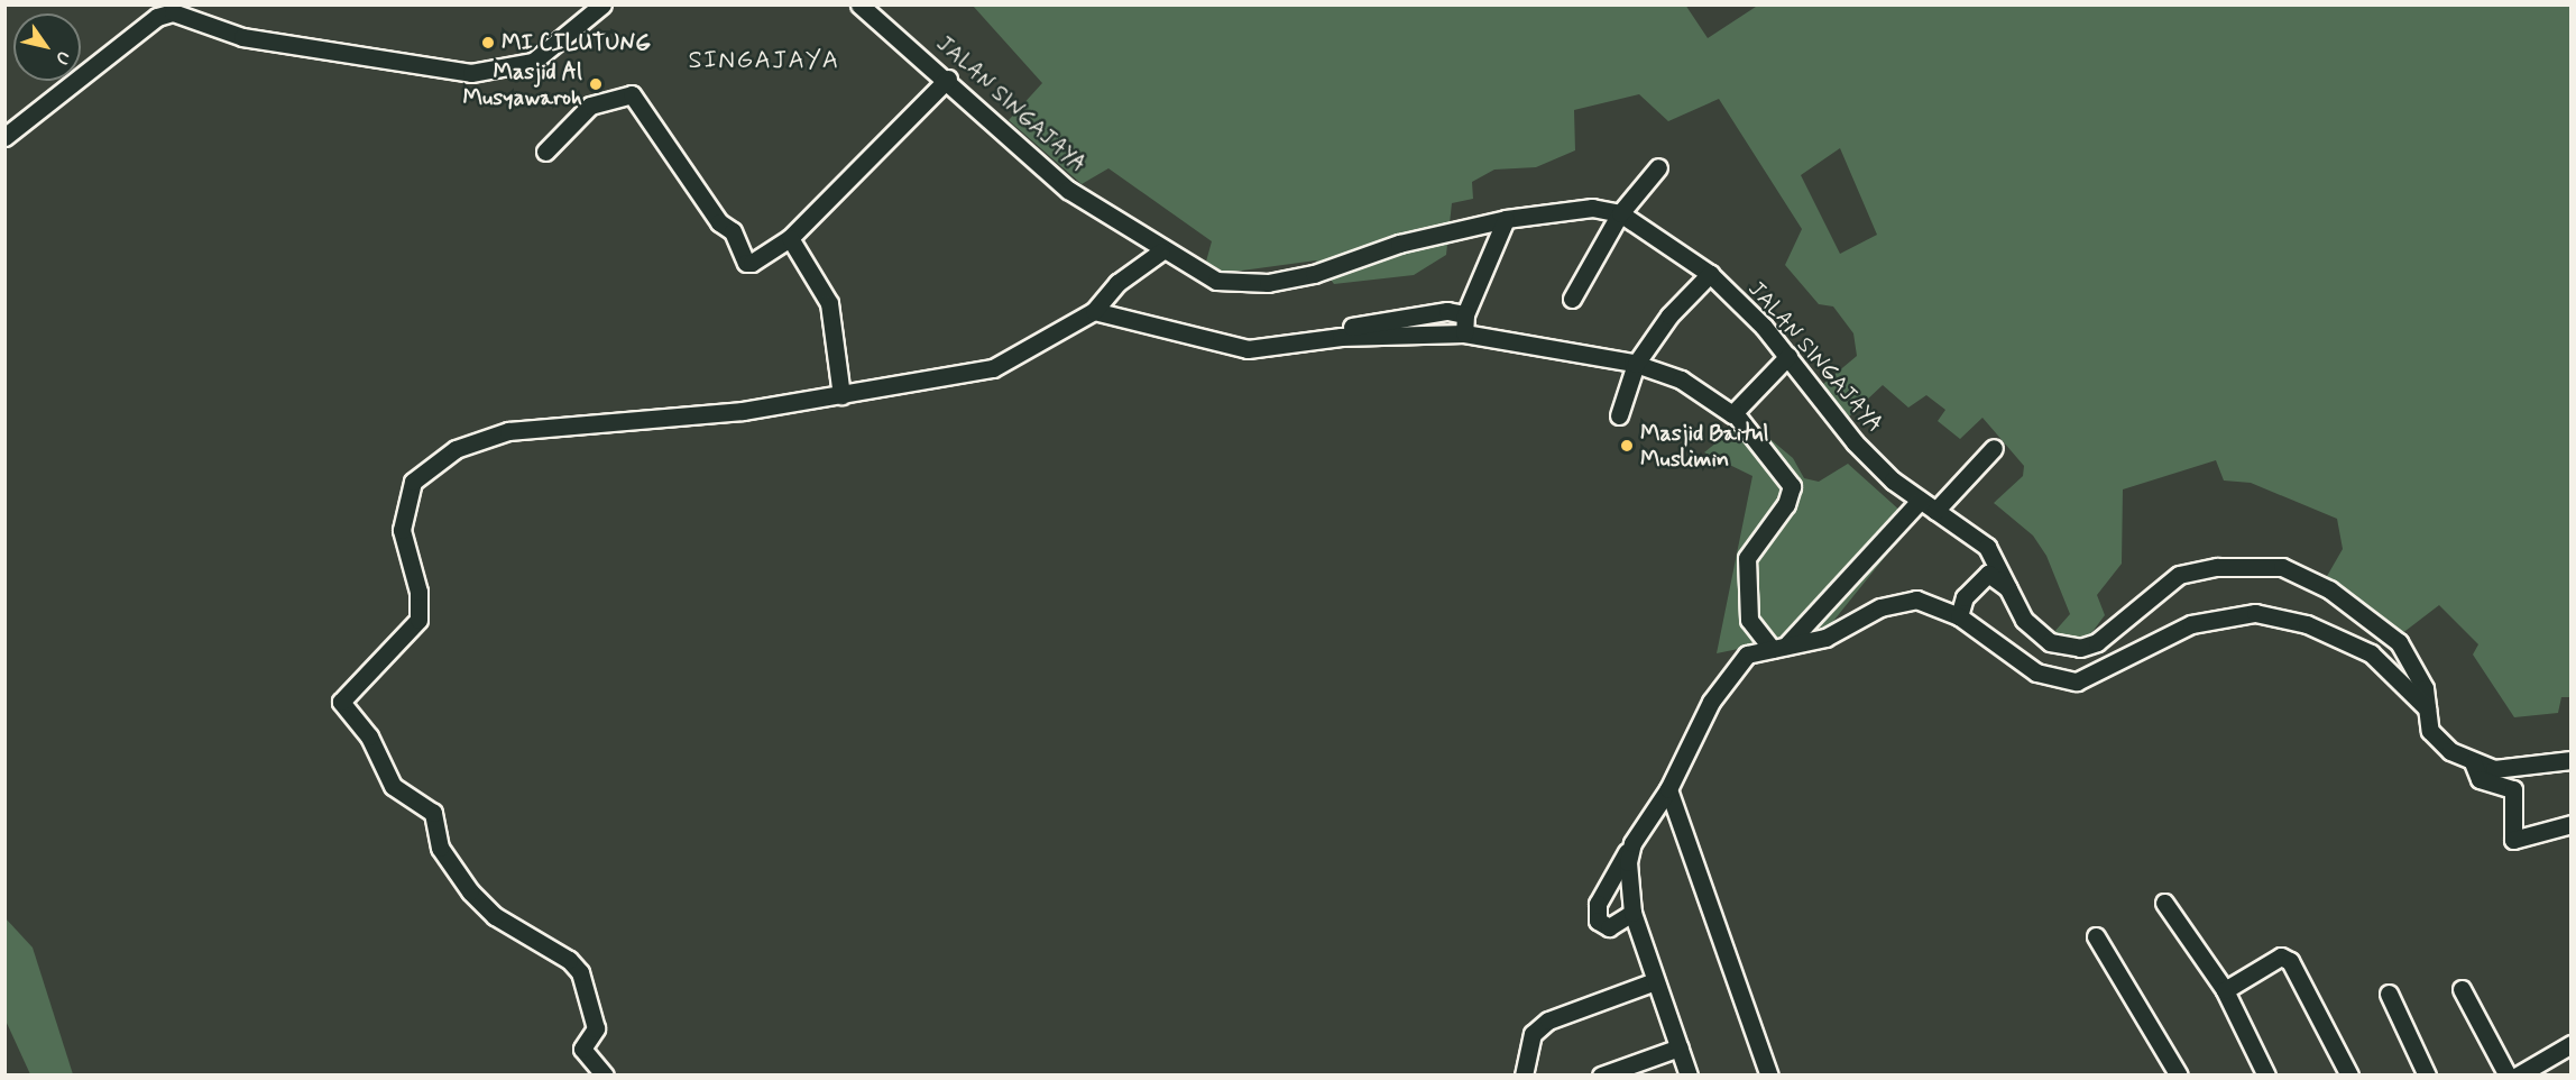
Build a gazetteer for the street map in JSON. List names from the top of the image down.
{
  "streets": {
    "street": ["JALAN SINGAJAYA"]
  },
  "districts": ["SINGAJAYA"],
  "places": ["MI CILUTUNG", "Masjid Al Musyawaroh", "Masjid Baitul Muslimin"],
  "north": "bottom right"
}
